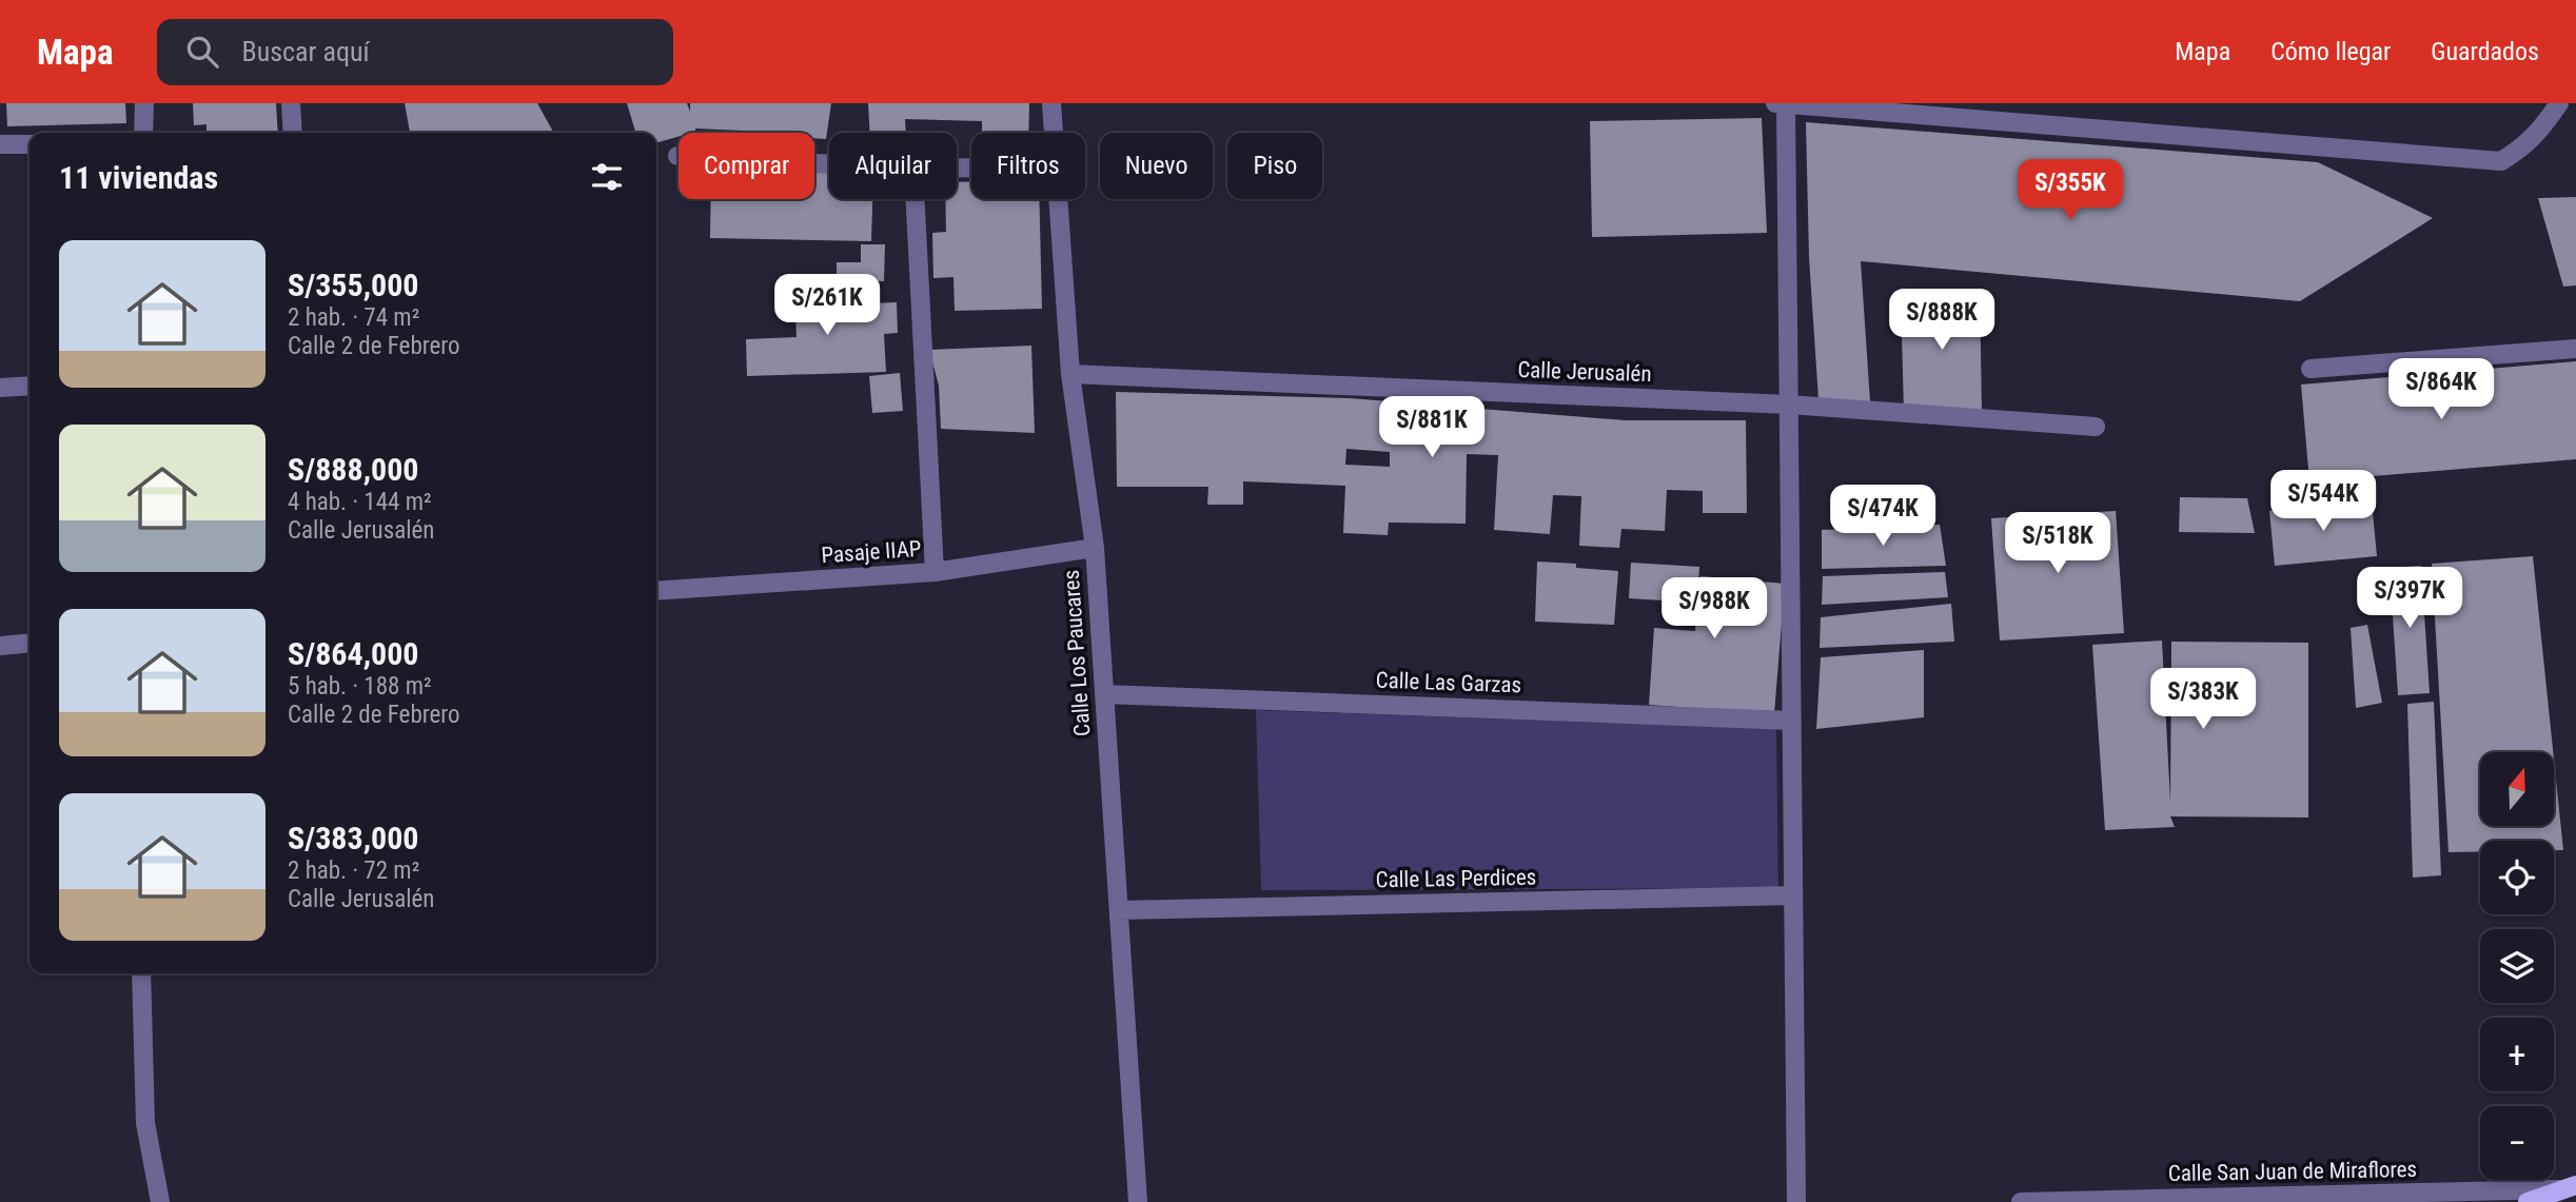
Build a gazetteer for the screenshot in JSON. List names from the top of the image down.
{
  "streets": {
    "street": [
      "Calle Jerusalén",
      "Pasaje IIAP",
      "Calle Los Paucares",
      "Calle Las Garzas",
      "Calle Las Perdices",
      "Calle San Juan de Miraflores"
    ]
  },
  "crossings": [
    ["Calle Jerusalén", "Calle Los Paucares"],
    ["Pasaje IIAP", "Calle Los Paucares"],
    ["Calle Los Paucares", "Calle Las Garzas"],
    ["Calle Los Paucares", "Calle Las Perdices"]
  ],
  "north": "top",
  "page": {
    "header": "Mapa",
    "search": "Buscar aquí",
    "nav": ["Mapa", "Cómo llegar", "Guardados"],
    "chip": [
      "Comprar",
      "Alquilar",
      "Filtros",
      "Nuevo",
      "Piso"
    ],
    "heading": "11 viviendas",
    "price": [
      "S/355K",
      "S/261K",
      "S/888K",
      "S/864K",
      "S/881K",
      "S/544K",
      "S/474K",
      "S/518K",
      "S/397K",
      "S/988K",
      "S/383K"
    ],
    "list": [
      {
        "name": "S/355,000",
        "note": "2 hab. · 74 m² · Calle 2 de Febrero"
      },
      {
        "name": "S/888,000",
        "note": "4 hab. · 144 m² · Calle Jerusalén"
      },
      {
        "name": "S/864,000",
        "note": "5 hab. · 188 m² · Calle 2 de Febrero"
      },
      {
        "name": "S/383,000",
        "note": "2 hab. · 72 m² · Calle Jerusalén"
      }
    ],
    "map_buttons": ["+", "−"]
  }
}
